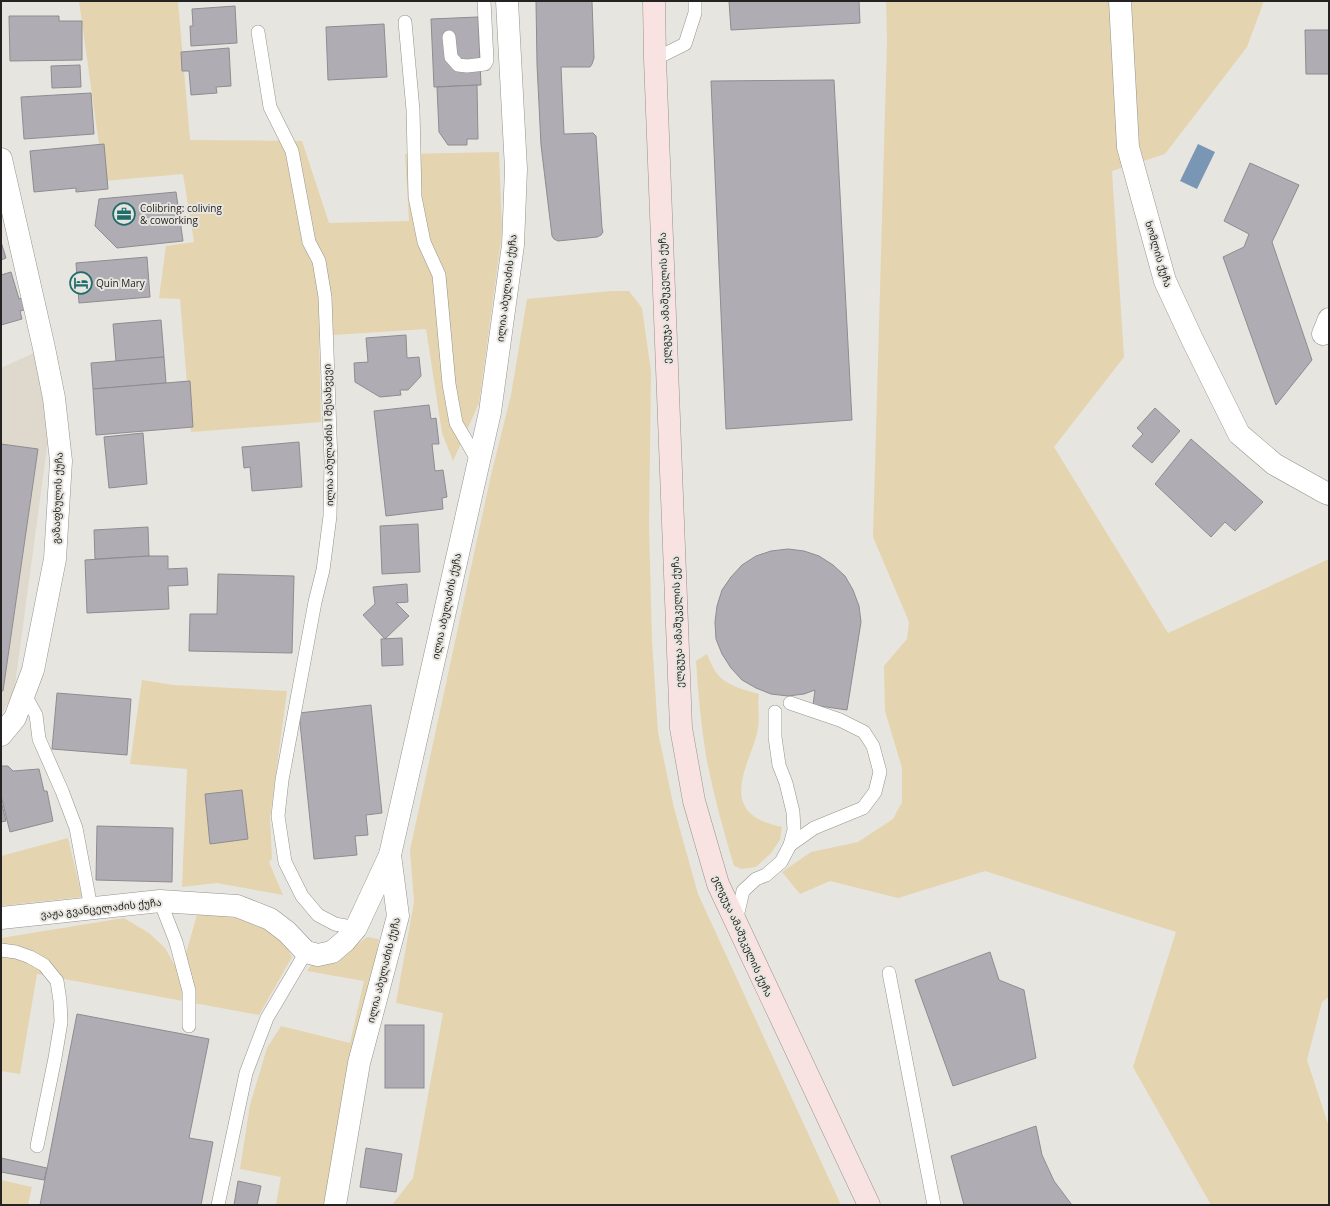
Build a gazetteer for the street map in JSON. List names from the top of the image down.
{
  "streets": {
    "main road": ["ელგუჯა ამაშუკელის ქუჩა"],
    "street": [
      "ხომლის ქუჩა",
      "ილია აბულაძის ქუჩა",
      "გაზაფხულის ქუჩა",
      "ვაჟა გვანცელაძის ქუჩა"
    ],
    "lane": ["ილია აბულაძის I შესახვევი"]
  },
  "places": {
    "office": ["Colibring: coliving & coworking"],
    "hotel": ["Quin Mary"]
  }
}
